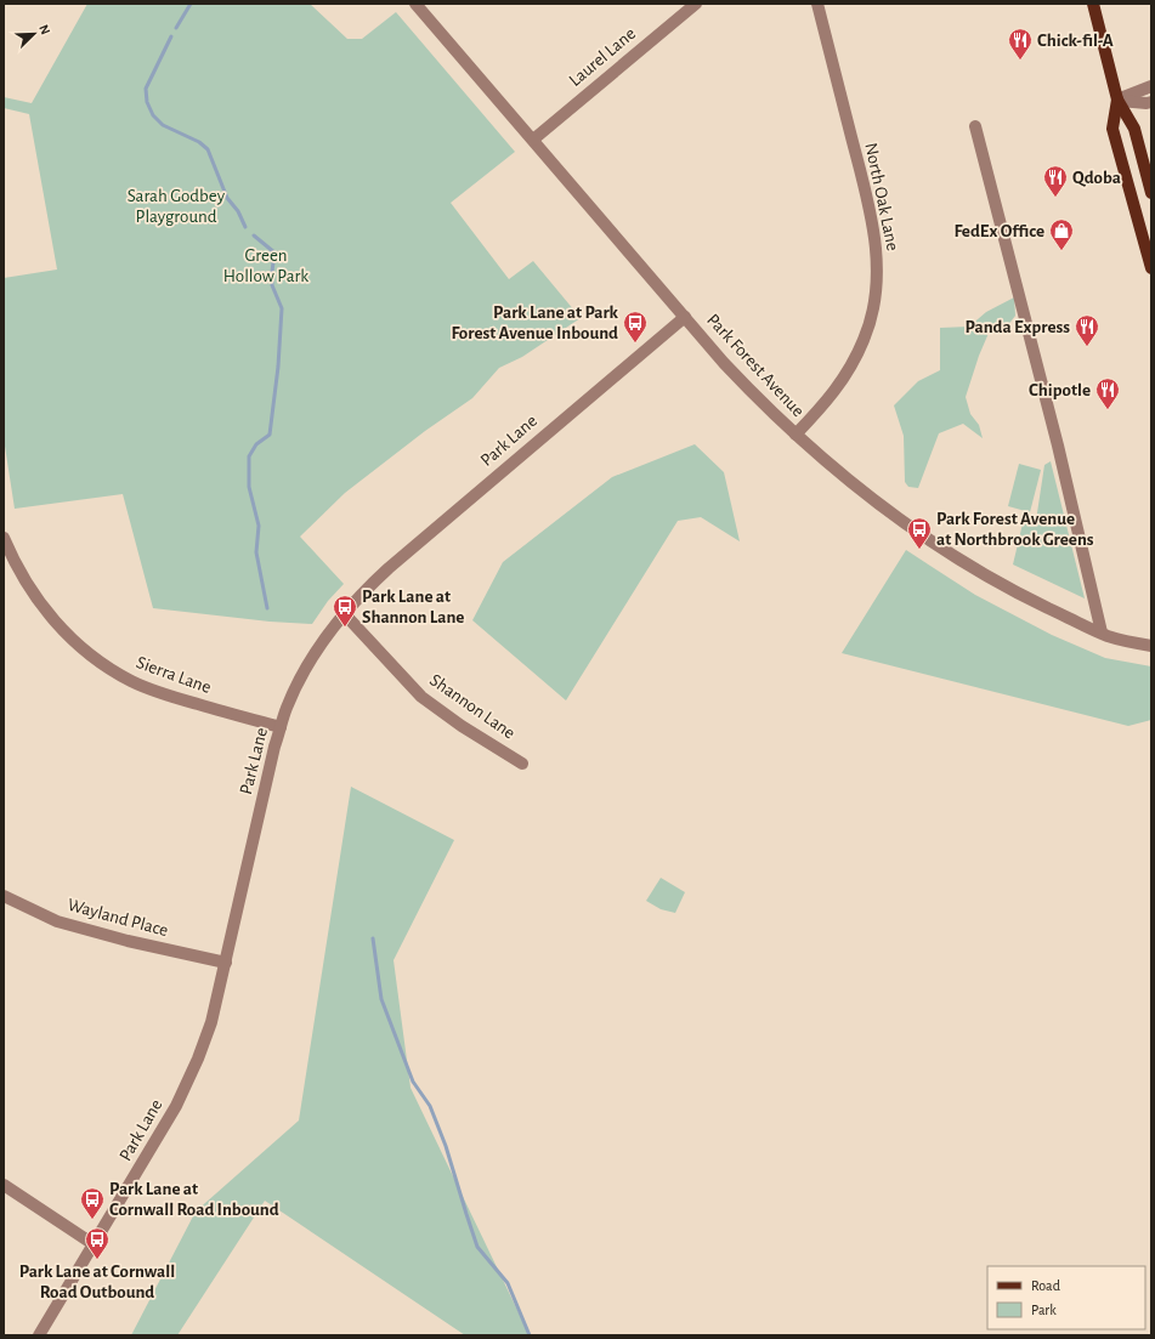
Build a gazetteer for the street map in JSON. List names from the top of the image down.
{
  "streets": {
    "street": [
      "Laurel Lane",
      "North Oak Lane",
      "Park Forest Avenue",
      "Park Lane",
      "Sierra Lane",
      "Shannon Lane",
      "Wayland Place"
    ]
  },
  "crossings": [
    ["Laurel Lane", "Park Forest Avenue"],
    ["North Oak Lane", "Park Forest Avenue"],
    ["Park Forest Avenue", "Park Lane"],
    ["Park Lane", "Sierra Lane"],
    ["Park Lane", "Shannon Lane"],
    ["Park Lane", "Wayland Place"]
  ],
  "parks": ["Sarah Godbey Playground", "Green Hollow Park"],
  "places": {
    "restaurant": [
      "Chick-fil-A",
      "Qdoba",
      "Panda Express",
      "Chipotle"
    ],
    "shop": ["FedEx Office"],
    "bus stop": [
      "Park Lane at Park Forest Avenue Inbound",
      "Park Forest Avenue at Northbrook Greens",
      "Park Lane at Shannon Lane",
      "Park Lane at Cornwall Road Inbound",
      "Park Lane at Cornwall Road Outbound"
    ]
  },
  "legend": ["Road", "Park"],
  "north": "top right"
}
